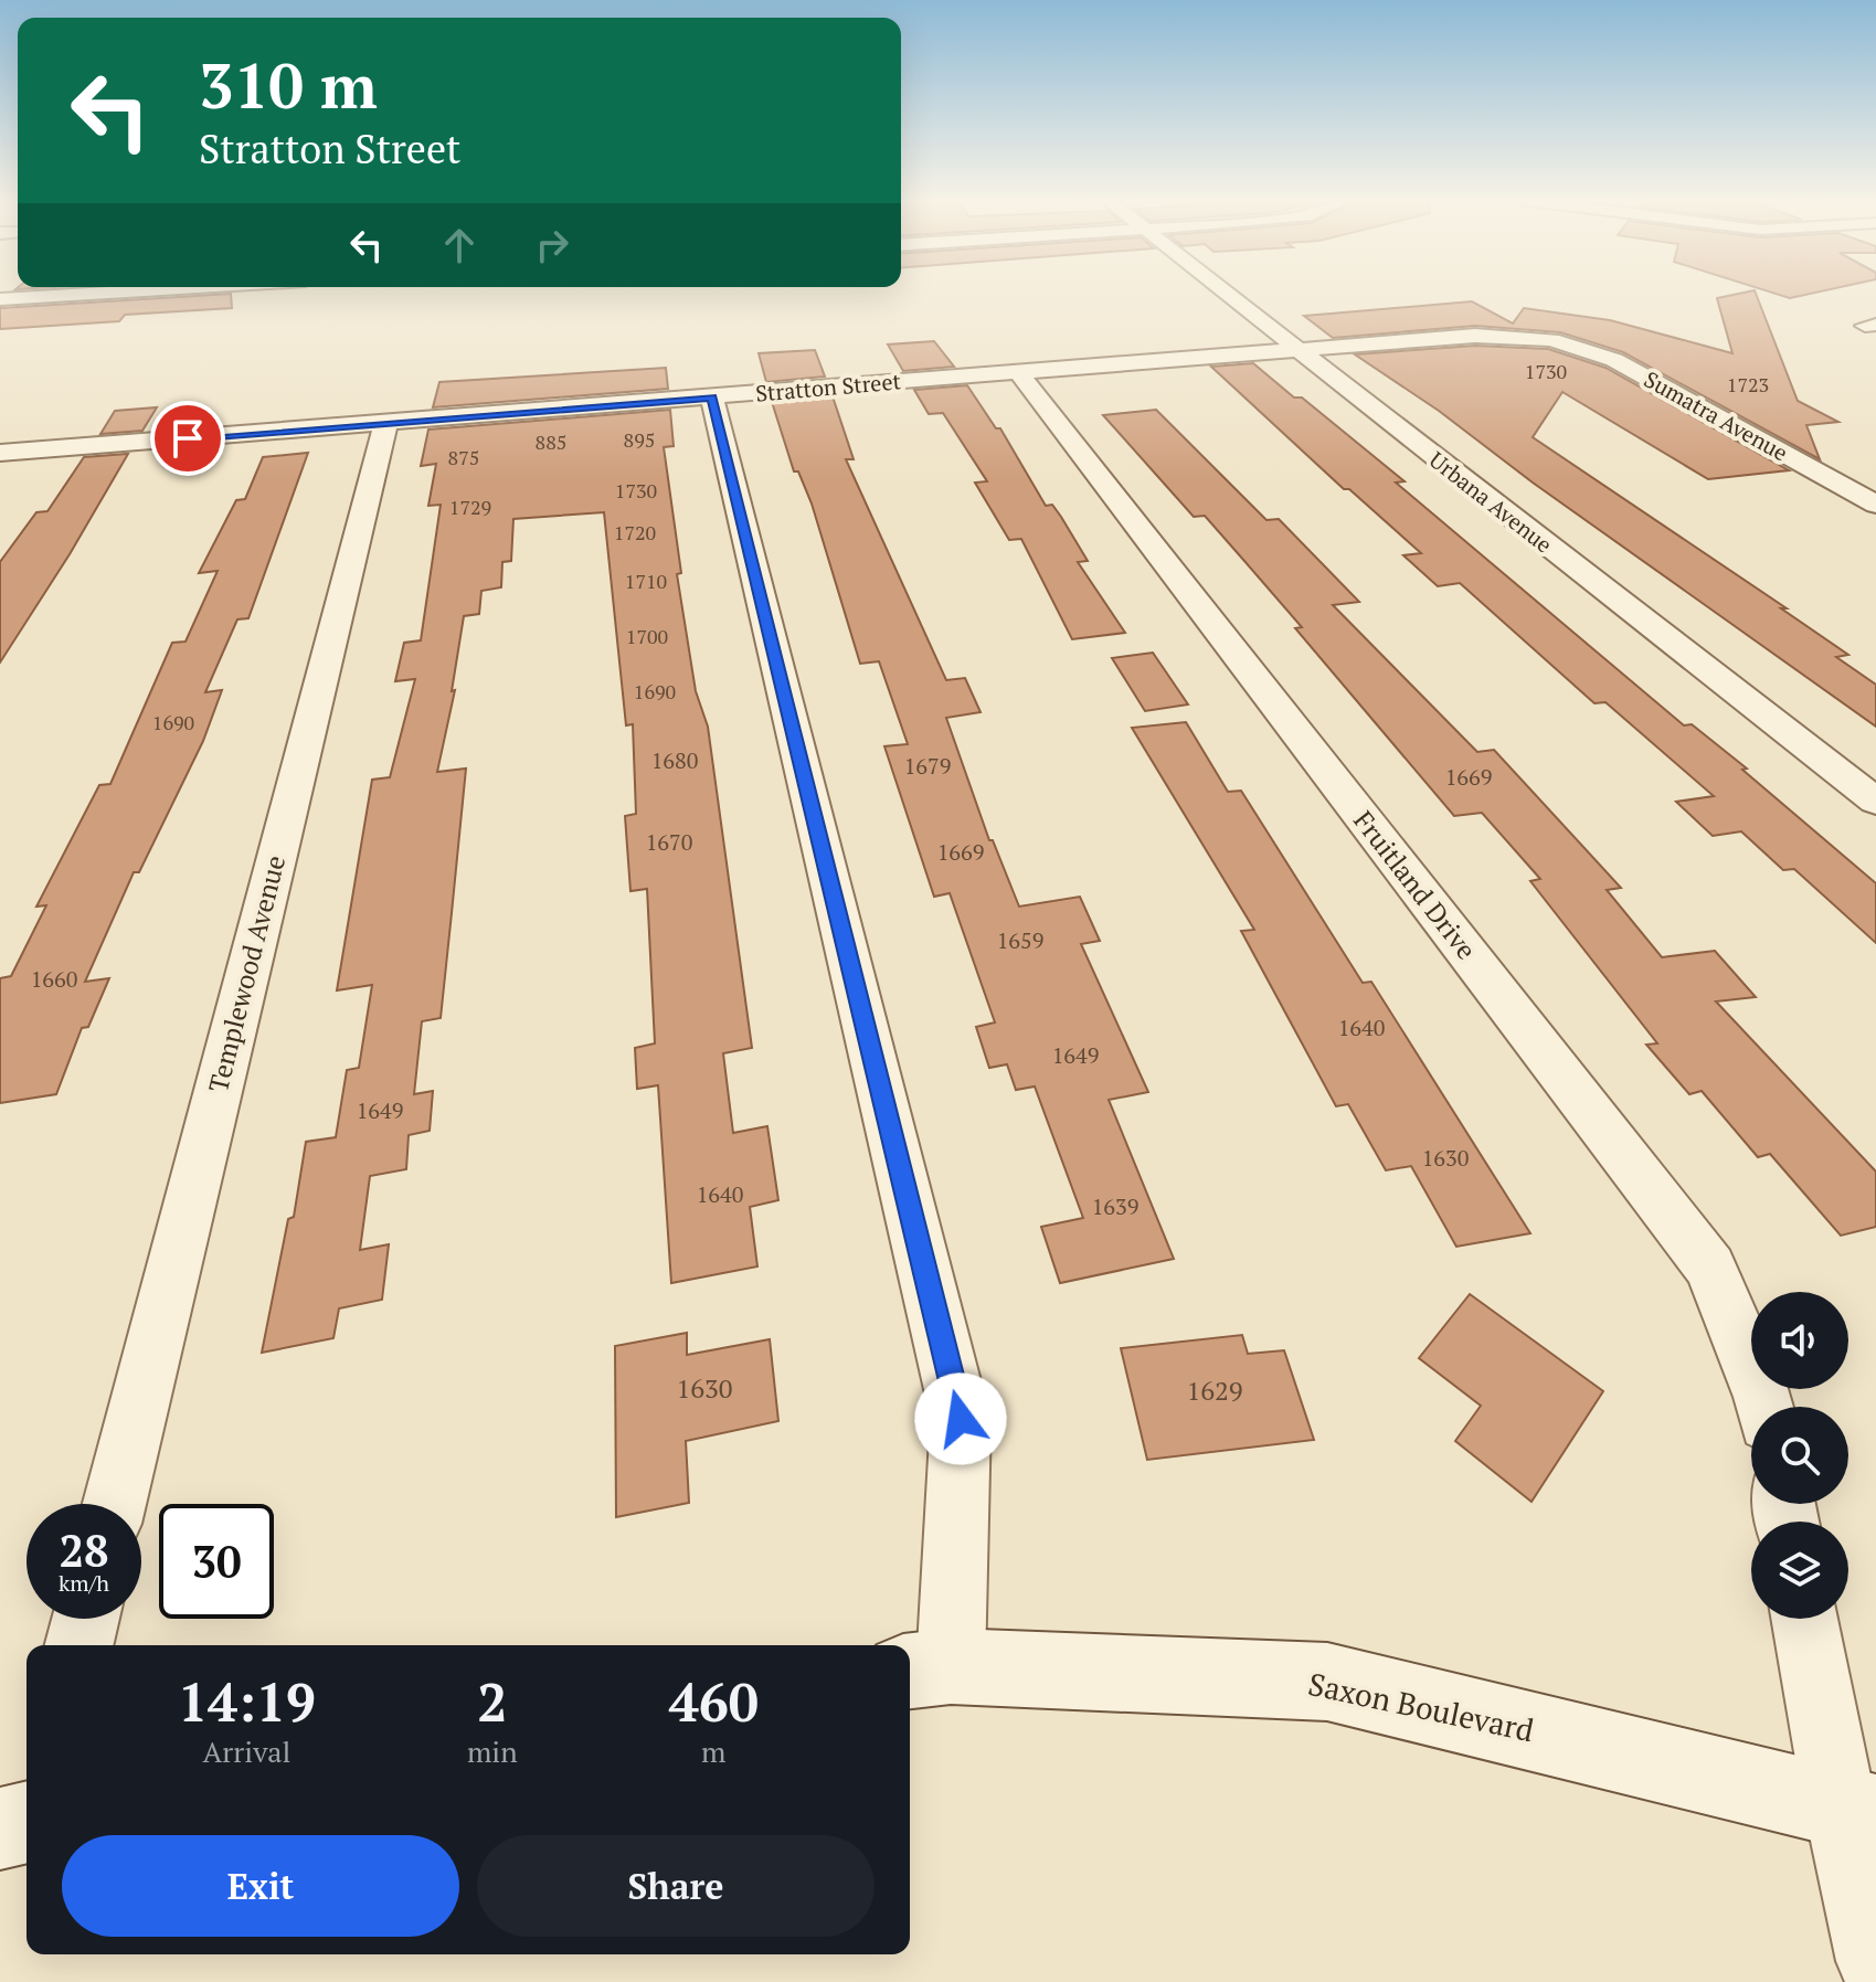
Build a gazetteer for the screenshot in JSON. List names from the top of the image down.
{
  "streets": {
    "main road": ["Saxon Boulevard"],
    "street": [
      "Stratton Street",
      "Sumatra Avenue",
      "Urbana Avenue",
      "Fruitland Drive",
      "Templewood Avenue"
    ]
  },
  "crossings": [
    ["Stratton Street", "Sumatra Avenue"],
    ["Stratton Street", "Urbana Avenue"],
    ["Stratton Street", "Fruitland Drive"],
    ["Stratton Street", "Templewood Avenue"]
  ],
  "house_numbers": [
    "1730",
    "1723",
    "895",
    "885",
    "875",
    "1730",
    "1729",
    "1720",
    "1710",
    "1700",
    "1690",
    "1690",
    "1680",
    "1679",
    "1669",
    "1670",
    "1669",
    "1659",
    "1660",
    "1640",
    "1649",
    "1649",
    "1630",
    "1640",
    "1639",
    "1630",
    "1629"
  ],
  "page": {
    "turn": ["310 m", "Stratton Street"],
    "speed": "28 km/h",
    "limit": "30",
    "eta": [
      "14:19",
      "Arrival",
      "2",
      "min",
      "460",
      "m"
    ],
    "buttons": ["Exit", "Share"]
  }
}
